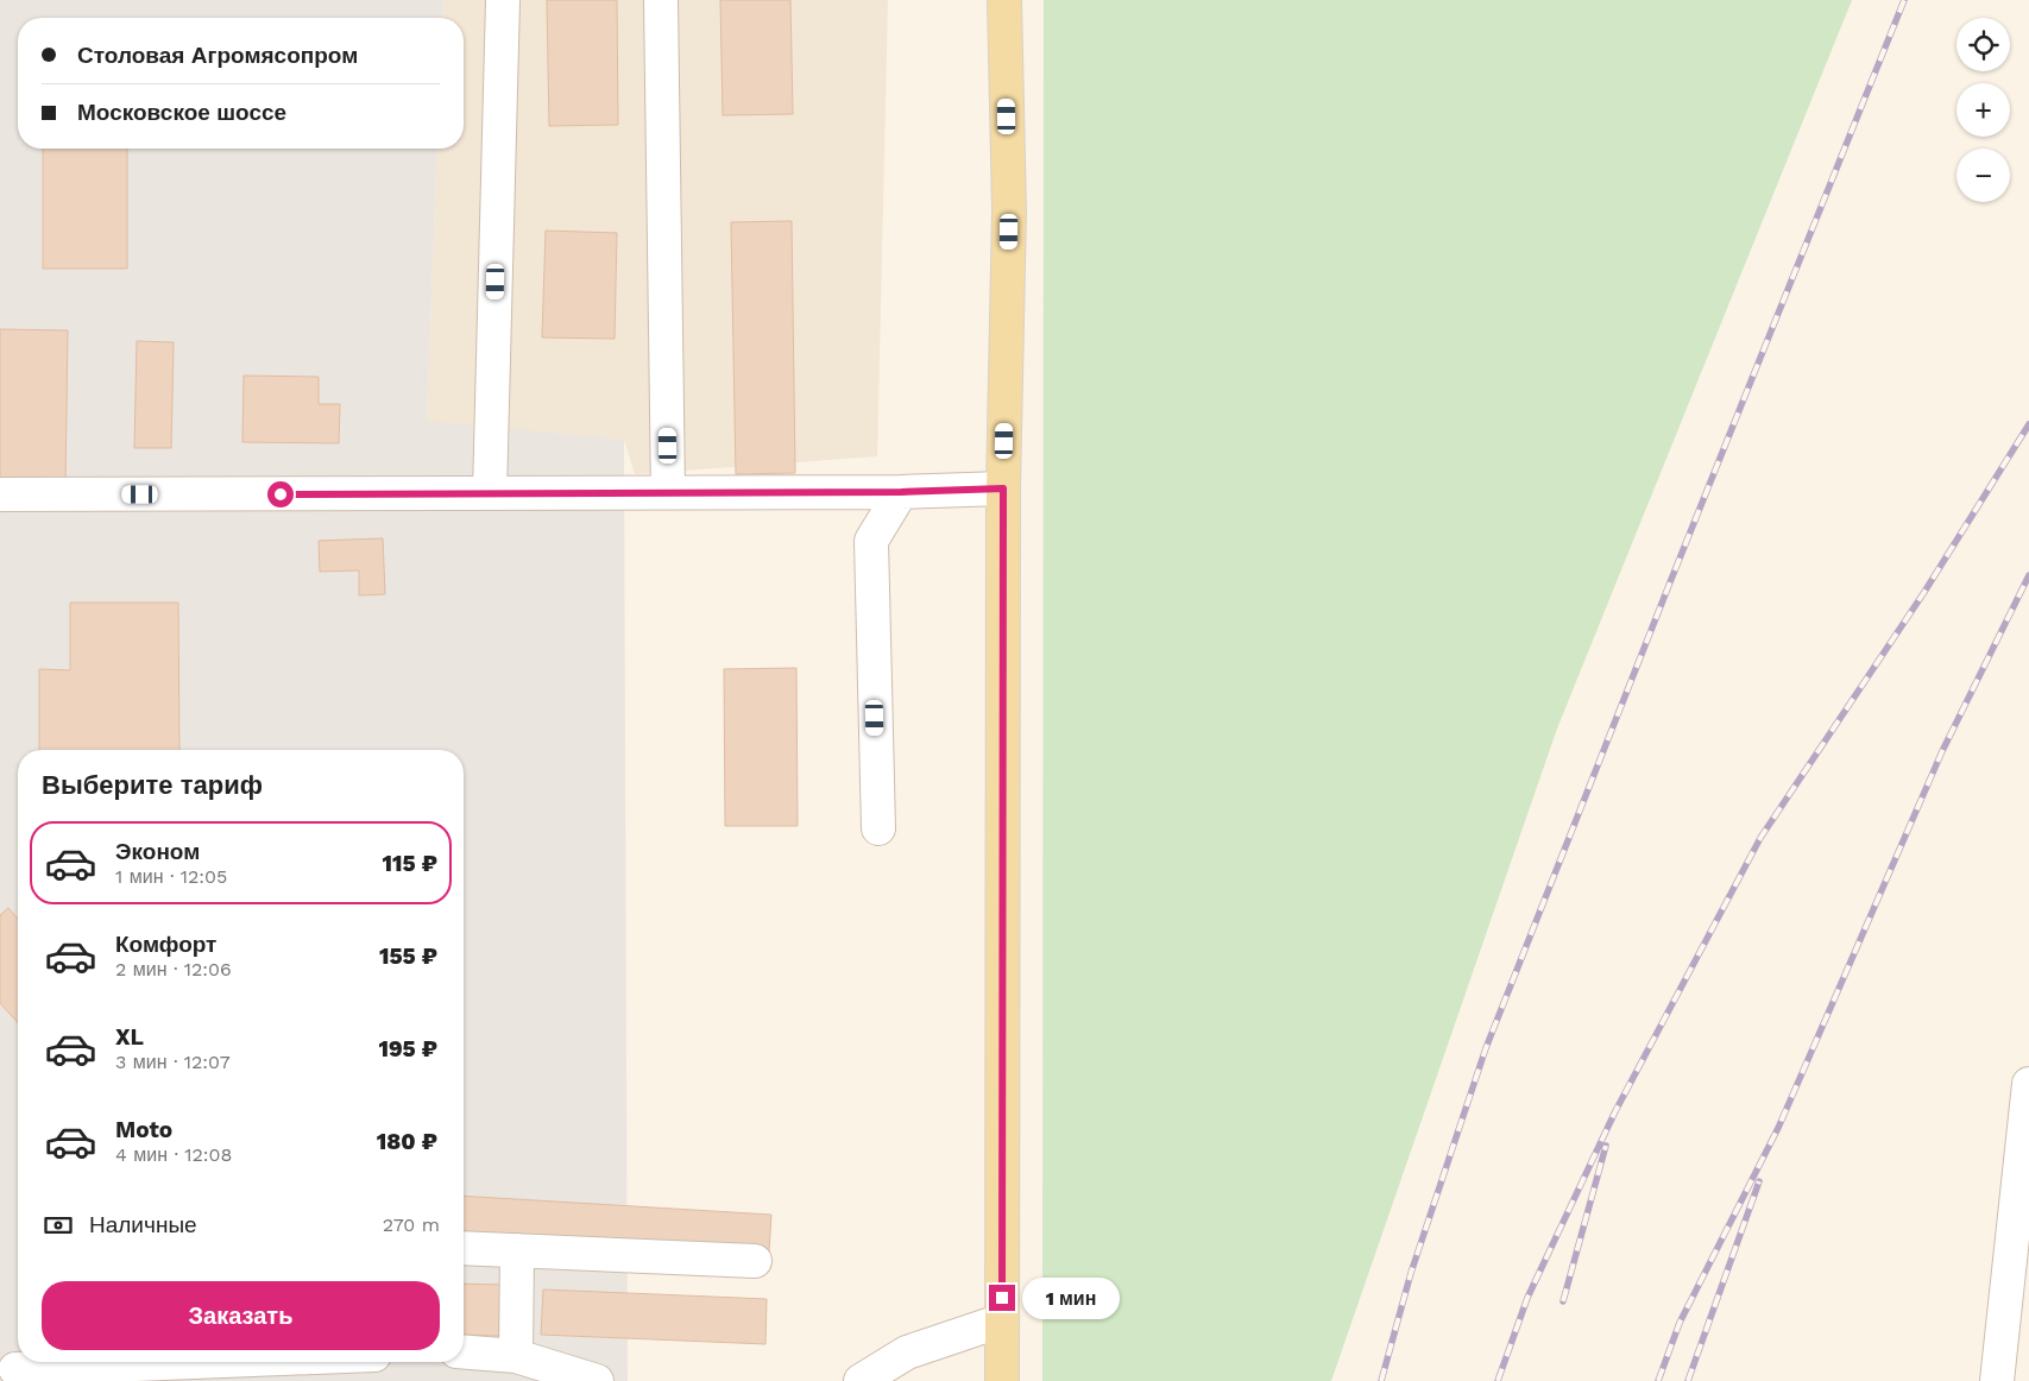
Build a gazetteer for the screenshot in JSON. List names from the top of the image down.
{
  "page": {
    "map_buttons": ["+", "−"],
    "banner": ["Столовая Агромясопром", "Московское шоссе"],
    "heading": "Выберите тариф",
    "list": [
      {
        "name": "Эконом",
        "note": "1 мин · 12:05",
        "value": "115 ₽"
      },
      {
        "name": "Комфорт",
        "note": "2 мин · 12:06",
        "value": "155 ₽"
      },
      {
        "name": "XL",
        "note": "3 мин · 12:07",
        "value": "195 ₽"
      },
      {
        "name": "Moto",
        "note": "4 мин · 12:08",
        "value": "180 ₽"
      }
    ],
    "pay": ["Наличные", "270 m"],
    "buttons": "Заказать",
    "bubble": "1 мин"
  }
}
